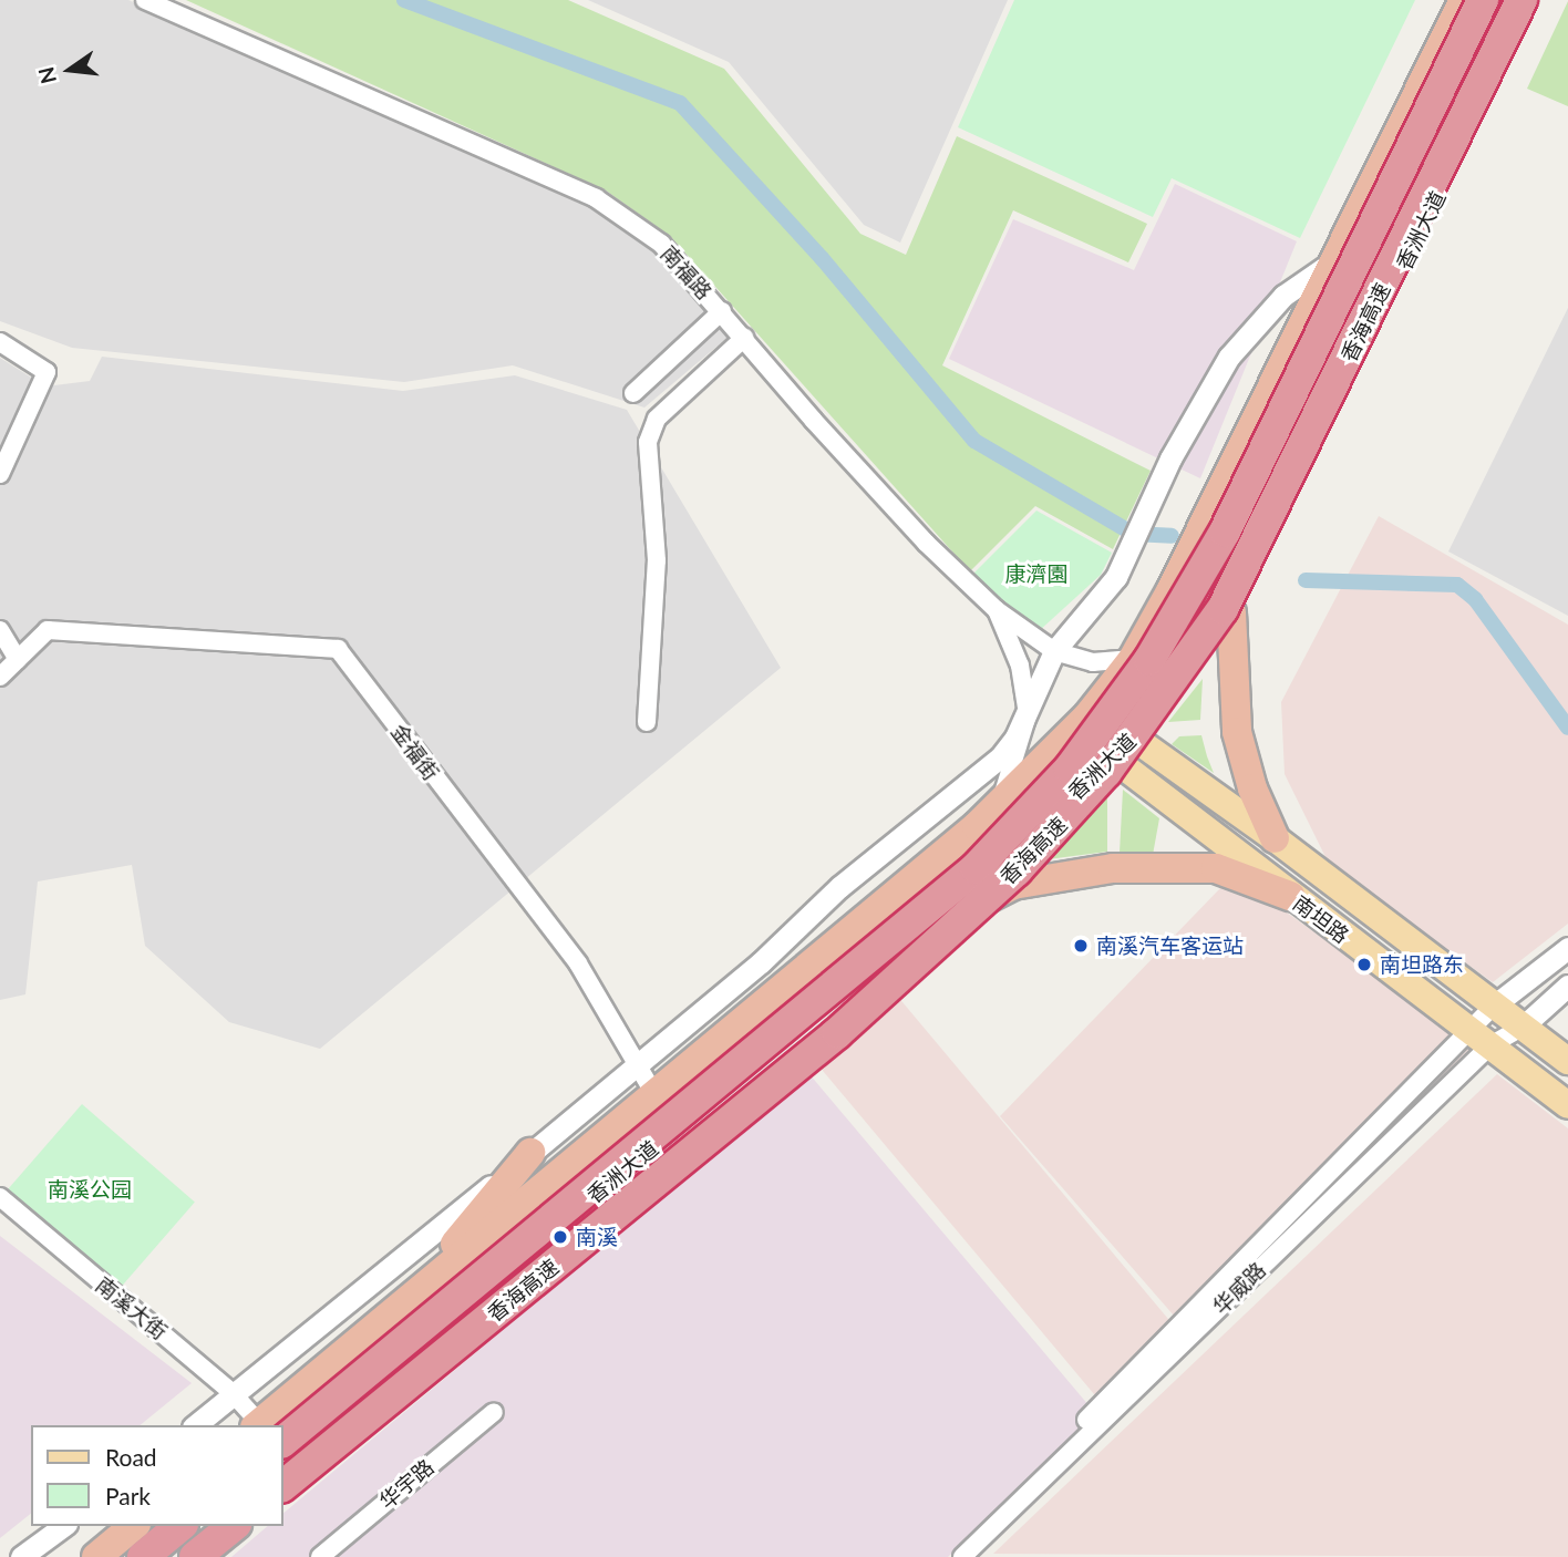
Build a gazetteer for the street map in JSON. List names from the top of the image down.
{
  "streets": {
    "highway": ["香洲大道", "香海高速"],
    "main road": ["南坦路"],
    "street": [
      "南福路",
      "金福街",
      "华威路",
      "南溪大街",
      "华宇路"
    ]
  },
  "crossings": [
    ["香洲大道", "南福路"],
    ["香洲大道", "金福街"],
    ["香洲大道", "南坦路"],
    ["南坦路", "华威路"]
  ],
  "parks": ["康濟園", "南溪公园"],
  "places": ["南溪汽车客运站", "南坦路东", "南溪"],
  "legend": ["Road", "Park"],
  "north": "left"
}
